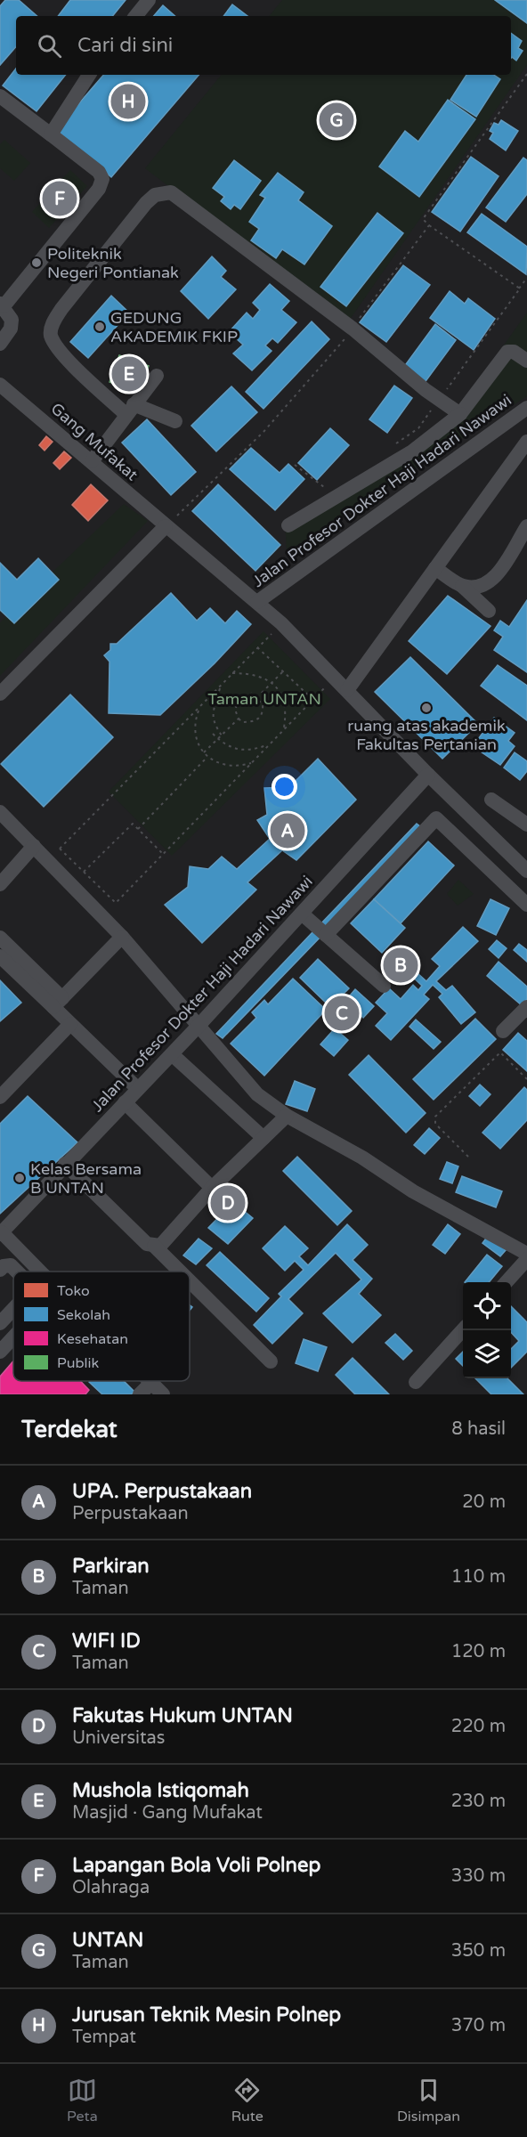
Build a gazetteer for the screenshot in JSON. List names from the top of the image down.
{
  "streets": {
    "street": ["Gang Mufakat", "Jalan Profesor Dokter Haji Hadari Nawawi"]
  },
  "crossings": [
    ["Gang Mufakat", "Jalan Profesor Dokter Haji Hadari Nawawi"]
  ],
  "parks": ["Taman UNTAN"],
  "places": [
    "Politeknik Negeri Pontianak",
    "GEDUNG AKADEMIK FKIP",
    "ruang atas akademik Fakultas Pertanian",
    "Kelas Bersama B UNTAN"
  ],
  "legend": [
    "Toko",
    "Sekolah",
    "Kesehatan",
    "Publik"
  ],
  "page": {
    "search": "Cari di sini",
    "pins": [
      "H",
      "G",
      "F",
      "E",
      "A",
      "B",
      "C",
      "D"
    ],
    "heading": ["Terdekat", "8 hasil"],
    "list": [
      {
        "mark": "A",
        "name": "UPA. Perpustakaan",
        "note": "Perpustakaan",
        "value": "20 m"
      },
      {
        "mark": "B",
        "name": "Parkiran",
        "note": "Taman",
        "value": "110 m"
      },
      {
        "mark": "C",
        "name": "WIFI ID",
        "note": "Taman",
        "value": "120 m"
      },
      {
        "mark": "D",
        "name": "Fakutas Hukum UNTAN",
        "note": "Universitas",
        "value": "220 m"
      },
      {
        "mark": "E",
        "name": "Mushola Istiqomah",
        "note": "Masjid · Gang Mufakat",
        "value": "230 m"
      },
      {
        "mark": "F",
        "name": "Lapangan Bola Voli Polnep",
        "note": "Olahraga",
        "value": "330 m"
      },
      {
        "mark": "G",
        "name": "UNTAN",
        "note": "Taman",
        "value": "350 m"
      },
      {
        "mark": "H",
        "name": "Jurusan Teknik Mesin Polnep",
        "note": "Tempat",
        "value": "370 m"
      }
    ],
    "nav": ["Peta", "Rute", "Disimpan"]
  }
}
